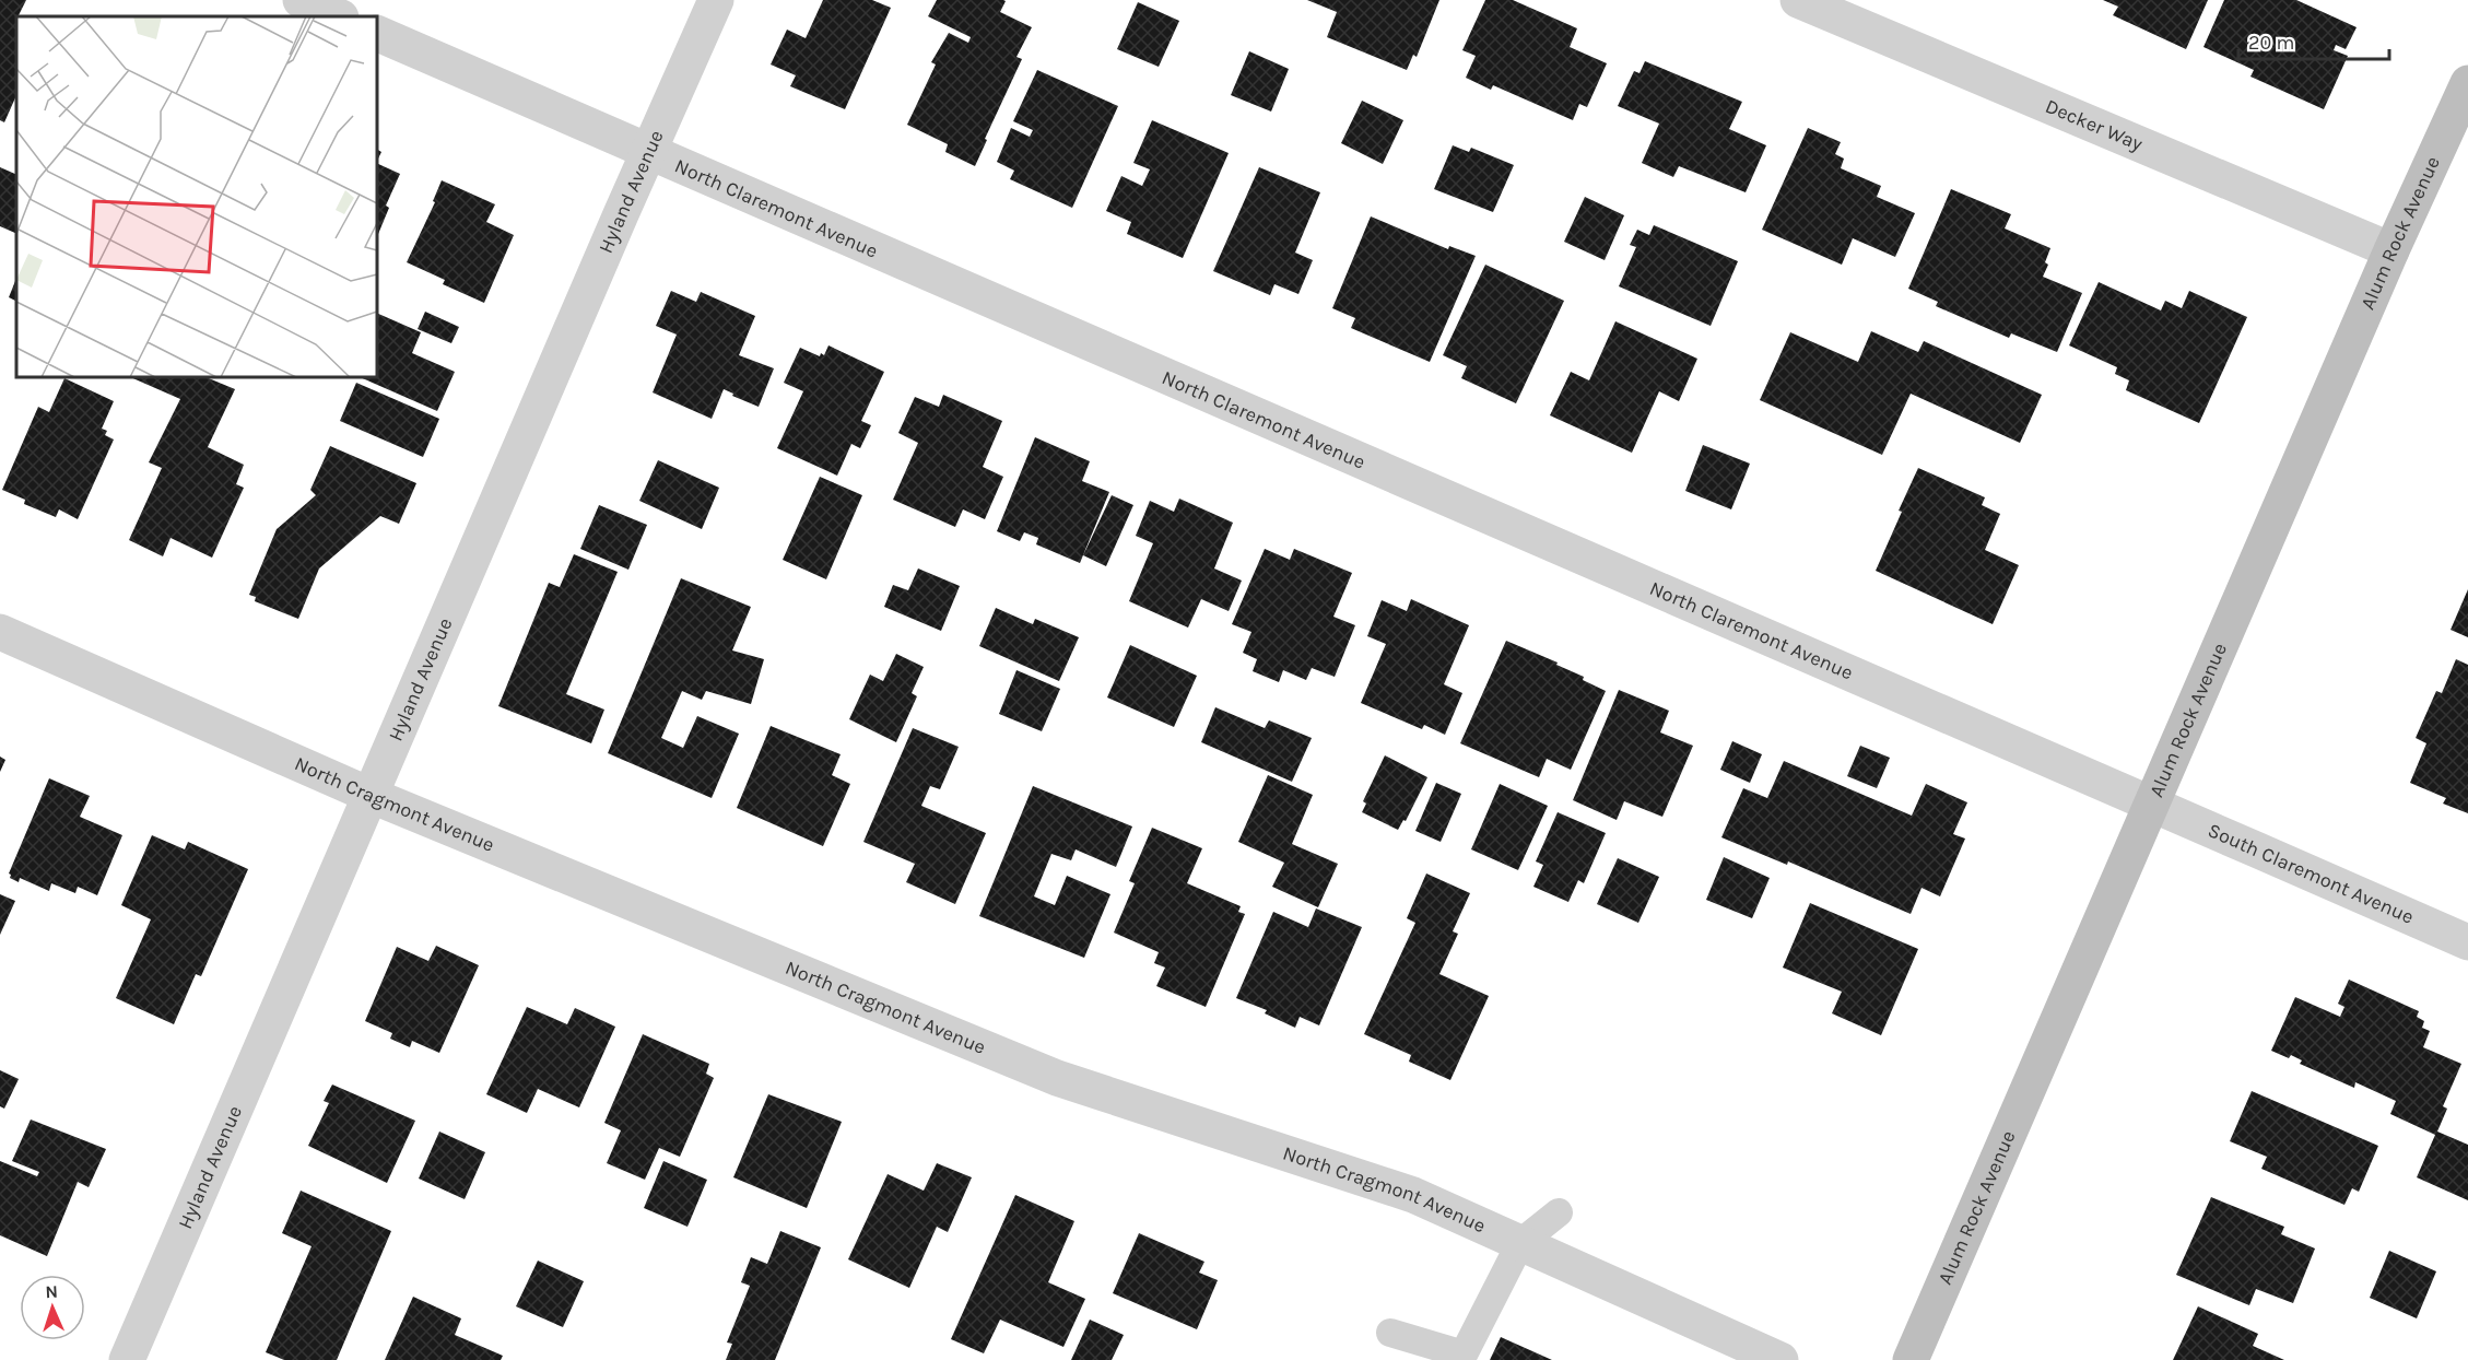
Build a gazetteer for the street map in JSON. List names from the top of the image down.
{
  "streets": {
    "main road": ["Alum Rock Avenue"],
    "street": [
      "Decker Way",
      "Hyland Avenue",
      "North Claremont Avenue",
      "North Cragmont Avenue",
      "South Claremont Avenue"
    ]
  },
  "crossings": [
    ["Decker Way", "Alum Rock Avenue"],
    ["Hyland Avenue", "North Claremont Avenue"],
    ["Hyland Avenue", "North Cragmont Avenue"],
    ["North Claremont Avenue", "Alum Rock Avenue"],
    ["North Claremont Avenue", "South Claremont Avenue"],
    ["Alum Rock Avenue", "South Claremont Avenue"]
  ],
  "scale_bar": "20 m",
  "north": "top"
}
